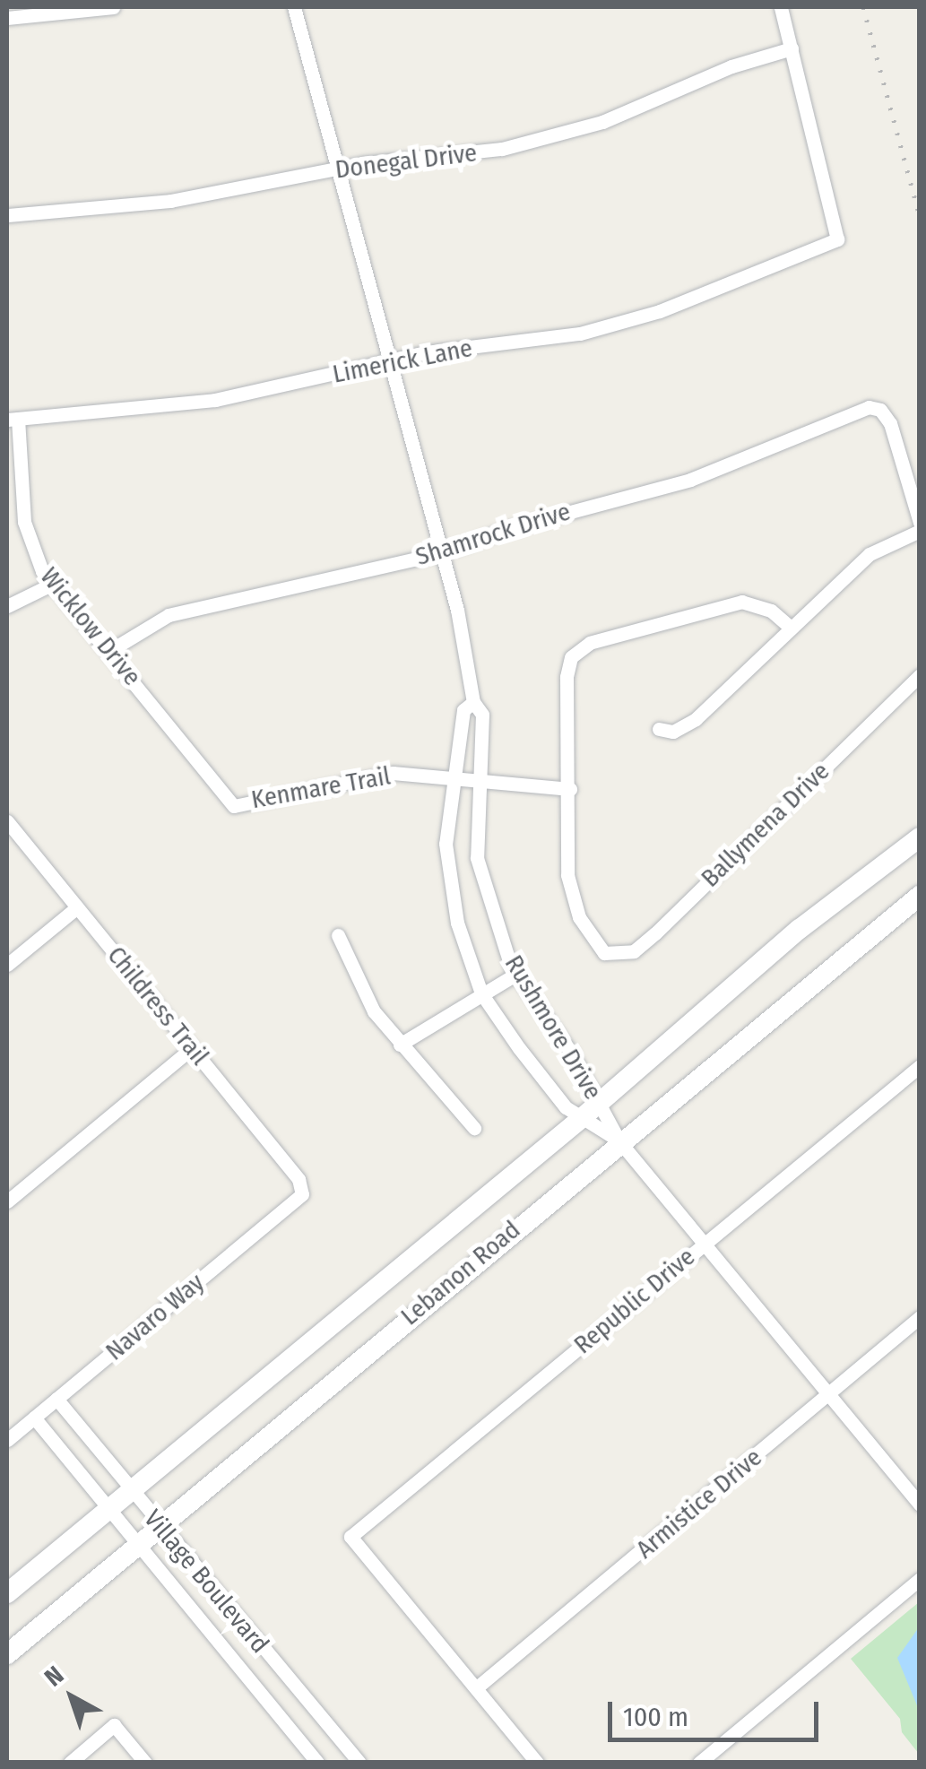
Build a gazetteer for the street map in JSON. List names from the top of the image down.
{
  "streets": {
    "main road": ["Lebanon Road"],
    "street": [
      "Donegal Drive",
      "Limerick Lane",
      "Shamrock Drive",
      "Wicklow Drive",
      "Kenmare Trail",
      "Ballymena Drive",
      "Childress Trail",
      "Rushmore Drive",
      "Republic Drive",
      "Navaro Way",
      "Armistice Drive",
      "Village Boulevard"
    ]
  },
  "crossings": [
    ["Donegal Drive", "Limerick Lane"],
    ["Donegal Drive", "Rushmore Drive"],
    ["Limerick Lane", "Wicklow Drive"],
    ["Limerick Lane", "Rushmore Drive"],
    ["Shamrock Drive", "Wicklow Drive"],
    ["Shamrock Drive", "Rushmore Drive"],
    ["Wicklow Drive", "Kenmare Trail"],
    ["Kenmare Trail", "Ballymena Drive"],
    ["Kenmare Trail", "Rushmore Drive"],
    ["Childress Trail", "Navaro Way"],
    ["Rushmore Drive", "Lebanon Road"],
    ["Rushmore Drive", "Republic Drive"],
    ["Rushmore Drive", "Armistice Drive"],
    ["Lebanon Road", "Village Boulevard"],
    ["Republic Drive", "Armistice Drive"],
    ["Navaro Way", "Village Boulevard"]
  ],
  "scale_bar": "100 m",
  "north": "top left"
}
